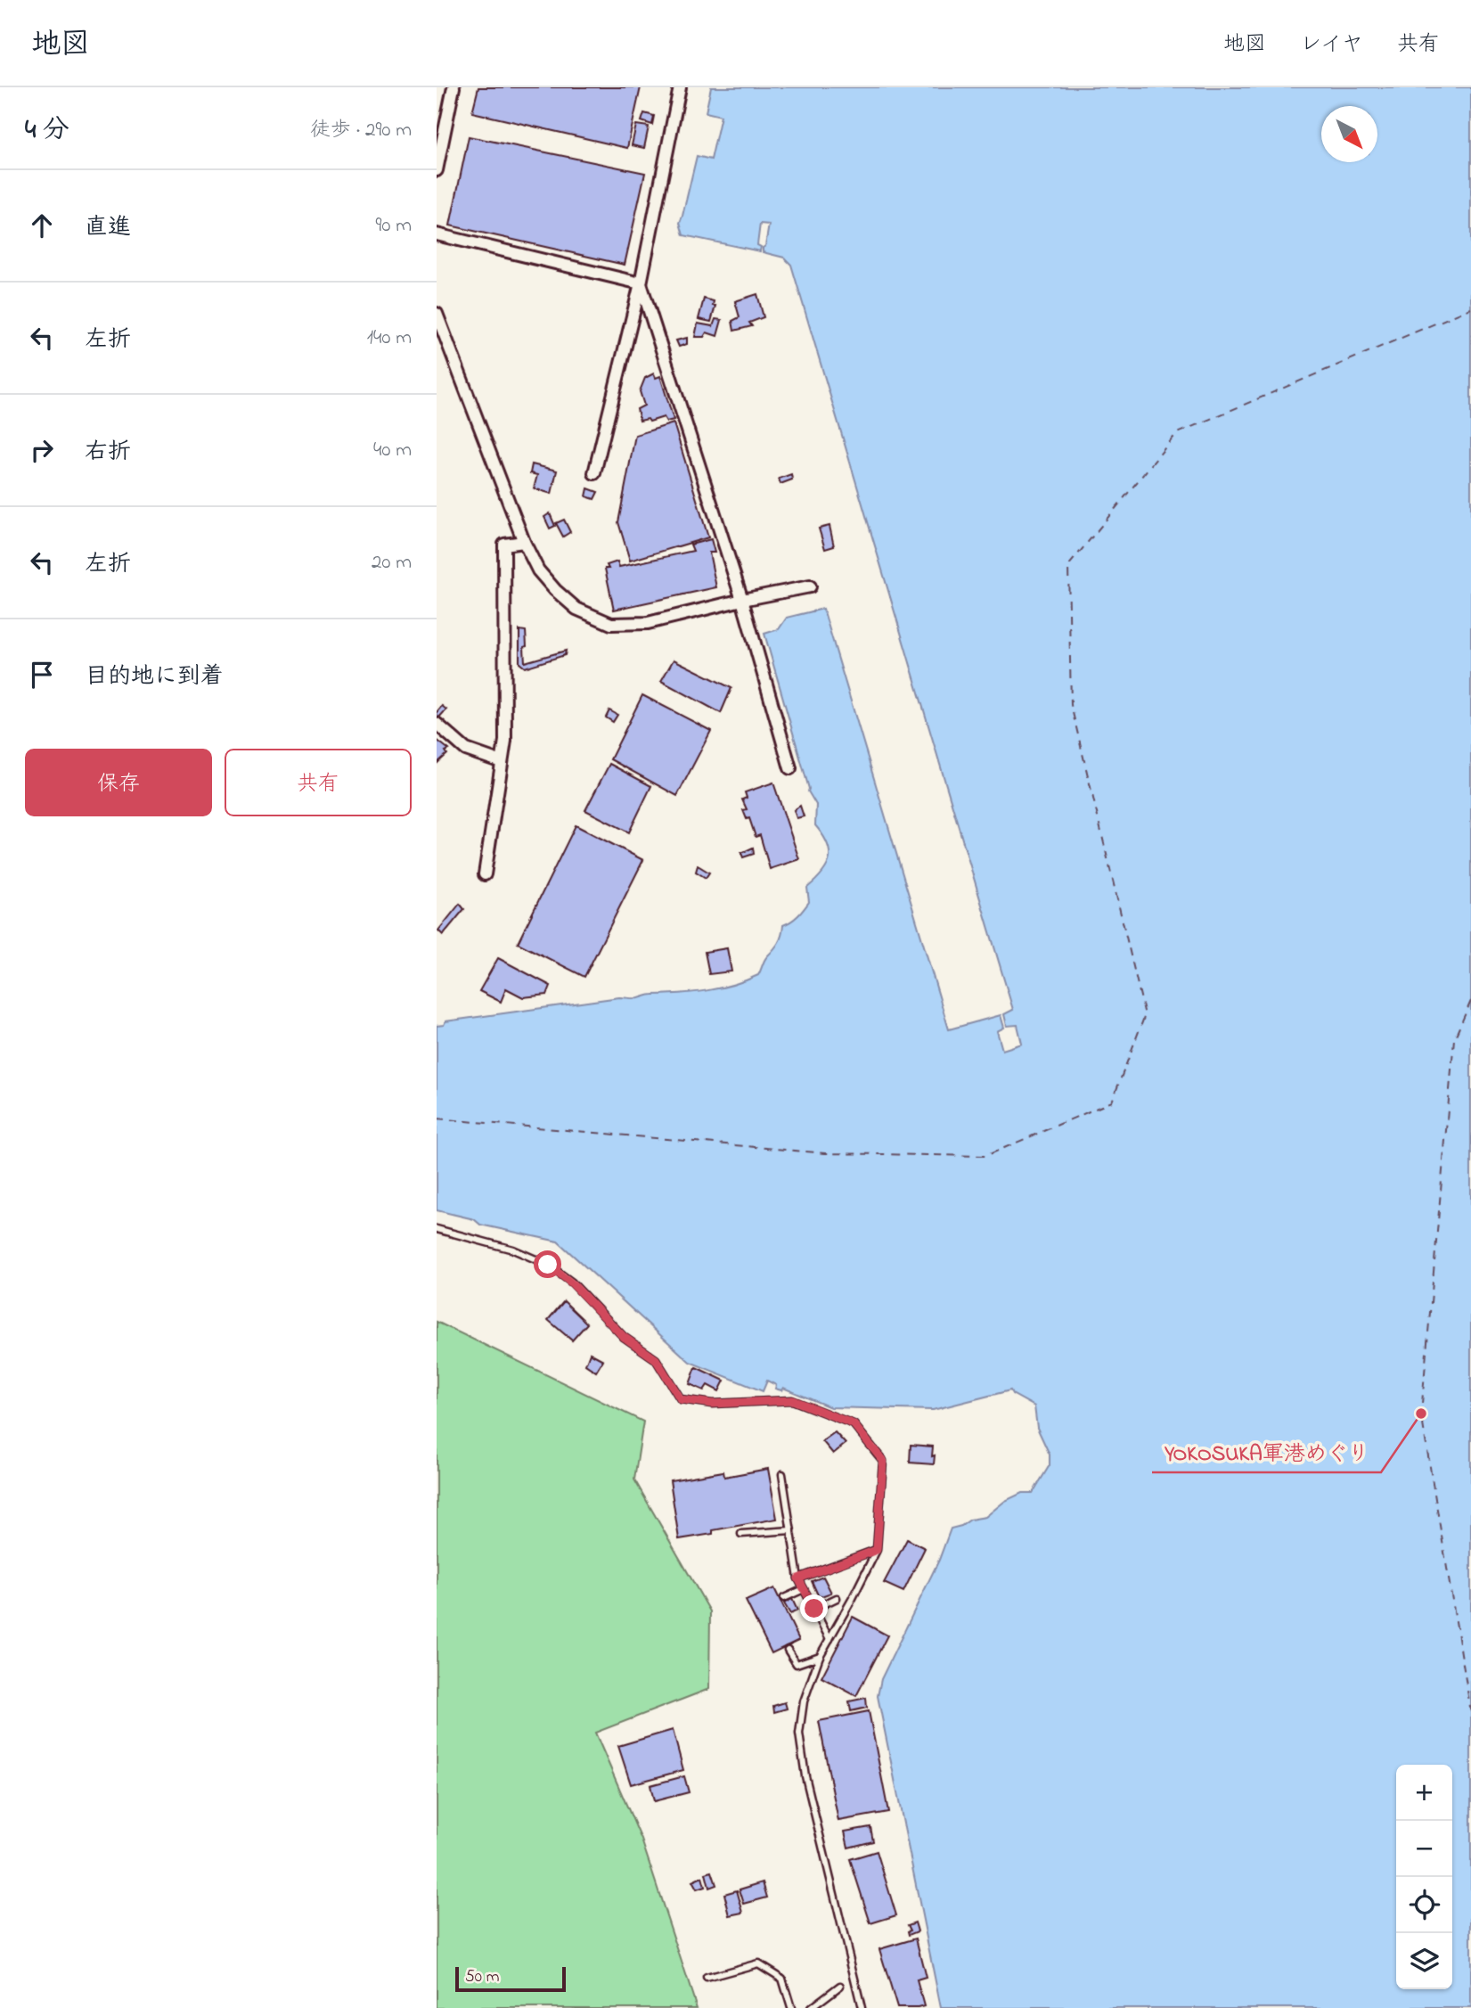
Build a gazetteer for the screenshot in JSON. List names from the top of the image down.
{
  "places": ["YOKOSUKA軍港めぐり"],
  "scale_bar": "50 m",
  "north": "bottom right",
  "page": {
    "header": "地図",
    "nav": ["地図", "レイヤ", "共有"],
    "heading": ["4 分", "徒歩 · 290 m"],
    "list": [
      ["直進", "90 m"],
      ["左折", "140 m"],
      ["右折", "40 m"],
      ["左折", "20 m"],
      "目的地に到着"
    ],
    "buttons": ["保存", "共有"],
    "map_buttons": ["+", "−"],
    "scale": "50 m"
  }
}
